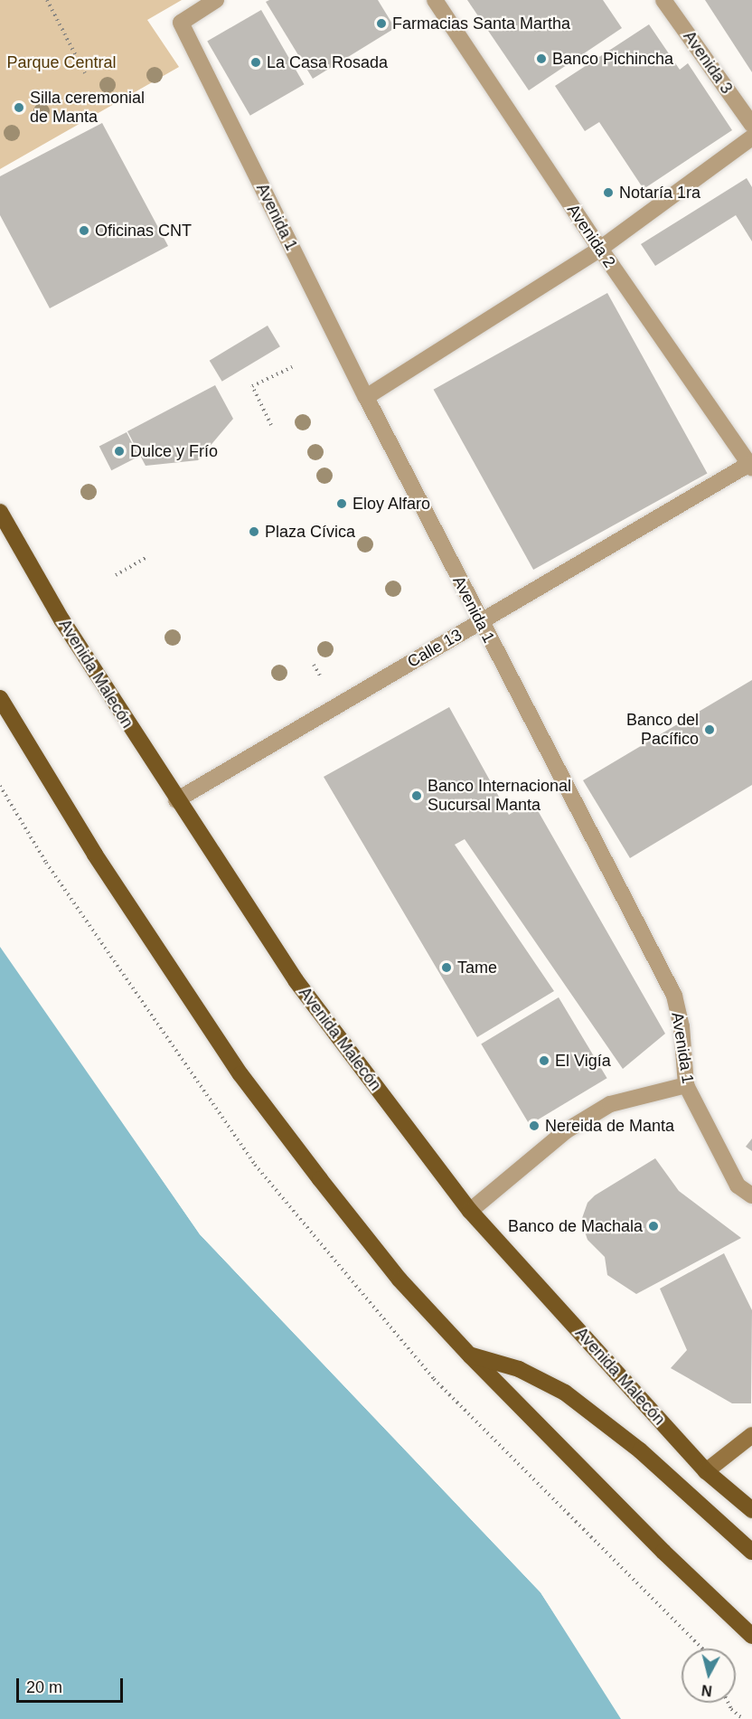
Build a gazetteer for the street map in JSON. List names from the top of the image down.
{
  "streets": {
    "main road": ["Avenida Malecón"],
    "street": [
      "Avenida 3",
      "Avenida 1",
      "Avenida 2",
      "Calle 13"
    ]
  },
  "crossings": [
    ["Avenida 1", "Calle 13"],
    ["Avenida 2", "Calle 13"],
    ["Calle 13", "Avenida Malecón"]
  ],
  "parks": ["Parque Central"],
  "places": [
    "Farmacias Santa Martha",
    "Banco Pichincha",
    "La Casa Rosada",
    "Silla ceremonial de Manta",
    "Notaría 1ra",
    "Oficinas CNT",
    "Dulce y Frío",
    "Eloy Alfaro",
    "Plaza Cívica",
    "Banco del Pacífico",
    "Banco Internacional Sucursal Manta",
    "Tame",
    "El Vigía",
    "Nereida de Manta",
    "Banco de Machala"
  ],
  "scale_bar": "20 m",
  "north": "bottom"
}
